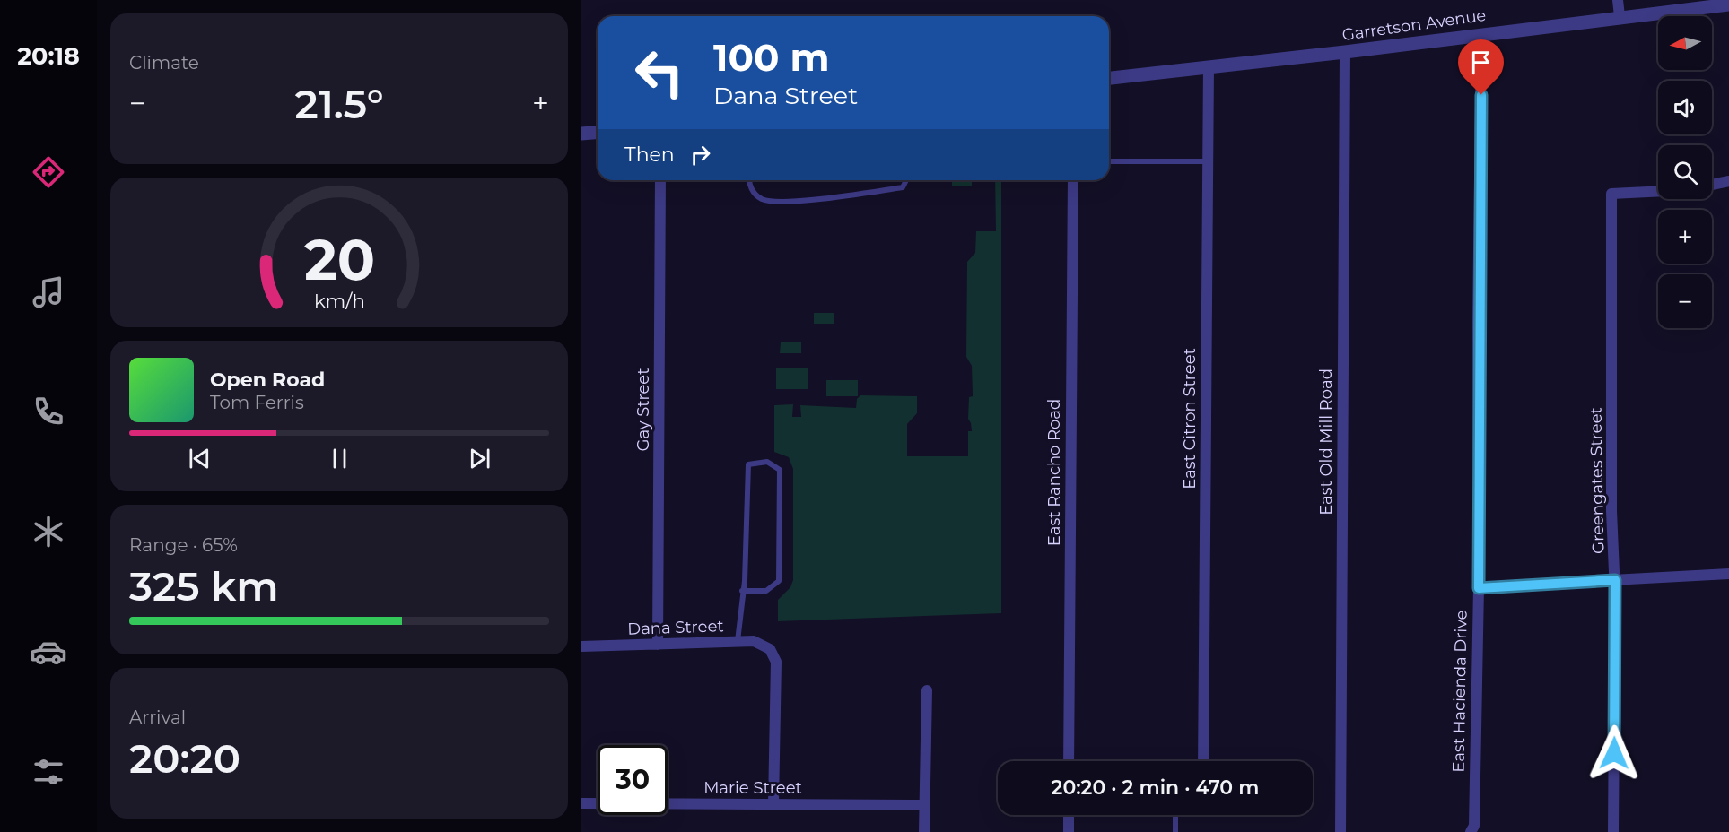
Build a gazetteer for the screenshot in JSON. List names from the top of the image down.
{
  "streets": {
    "street": [
      "Garretson Avenue",
      "Gay Street",
      "East Citron Street",
      "East Old Mill Road",
      "East Rancho Road",
      "Greengates Street",
      "Dana Street",
      "East Hacienda Drive",
      "Marie Street"
    ]
  },
  "crossings": [
    ["Garretson Avenue", "East Citron Street"],
    ["Garretson Avenue", "East Old Mill Road"],
    ["Garretson Avenue", "East Hacienda Drive"],
    ["Gay Street", "Dana Street"],
    ["Dana Street", "Marie Street"]
  ],
  "north": "left",
  "page": {
    "tabs": "20:18",
    "tile": [
      "Climate",
      ["Range · 65%", "325 km"],
      ["Arrival", "20:20"]
    ],
    "map_buttons": ["+", "−"],
    "turn": ["100 m", "Dana Street"],
    "heat": ["−", "21.5°", "+"],
    "then": "Then",
    "song": ["Open Road", "Tom Ferris"],
    "limit": "30",
    "trip": "20:20 · 2 min · 470 m",
    "gauge": ["20", "km/h"]
  }
}
